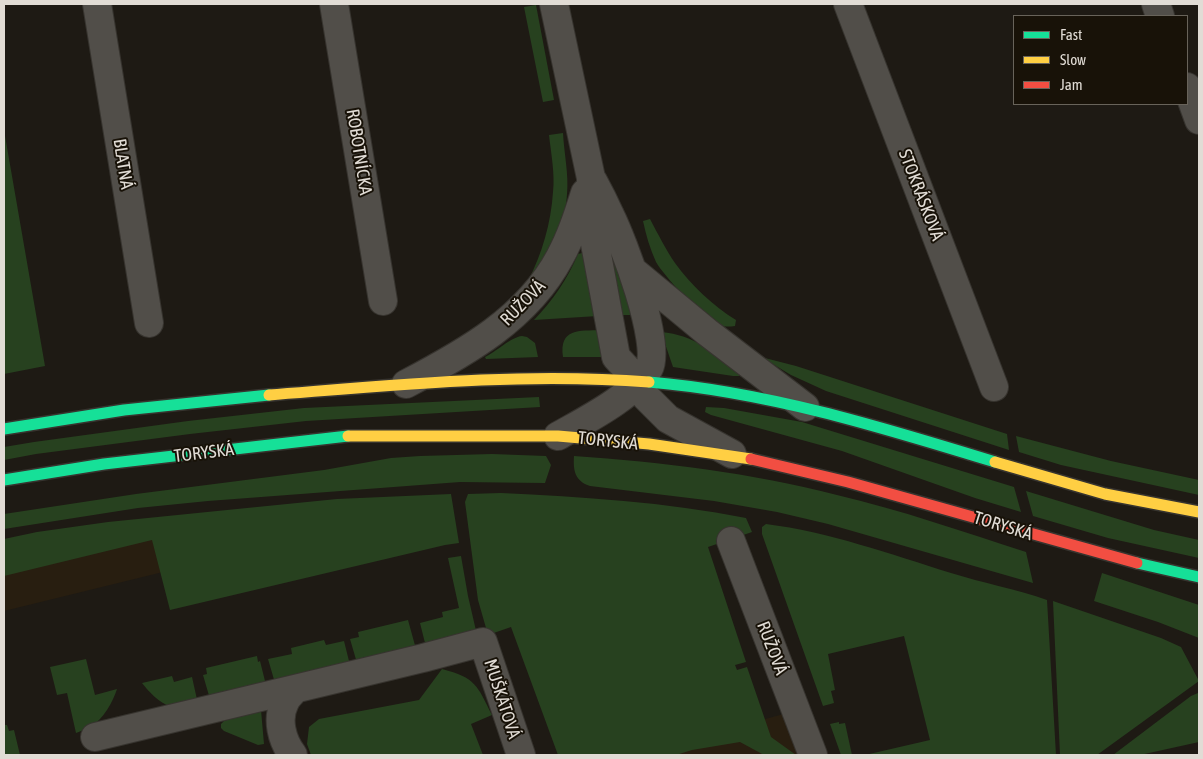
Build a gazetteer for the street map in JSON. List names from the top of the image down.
{
  "streets": {
    "street": [
      "ROBOTNÍCKA",
      "BLATNÁ",
      "STOKRÁSKOVÁ",
      "RUŽOVÁ",
      "TORYSKÁ",
      "MUŠKÁTOVÁ"
    ]
  },
  "legend": ["Fast", "Slow", "Jam"]
}
